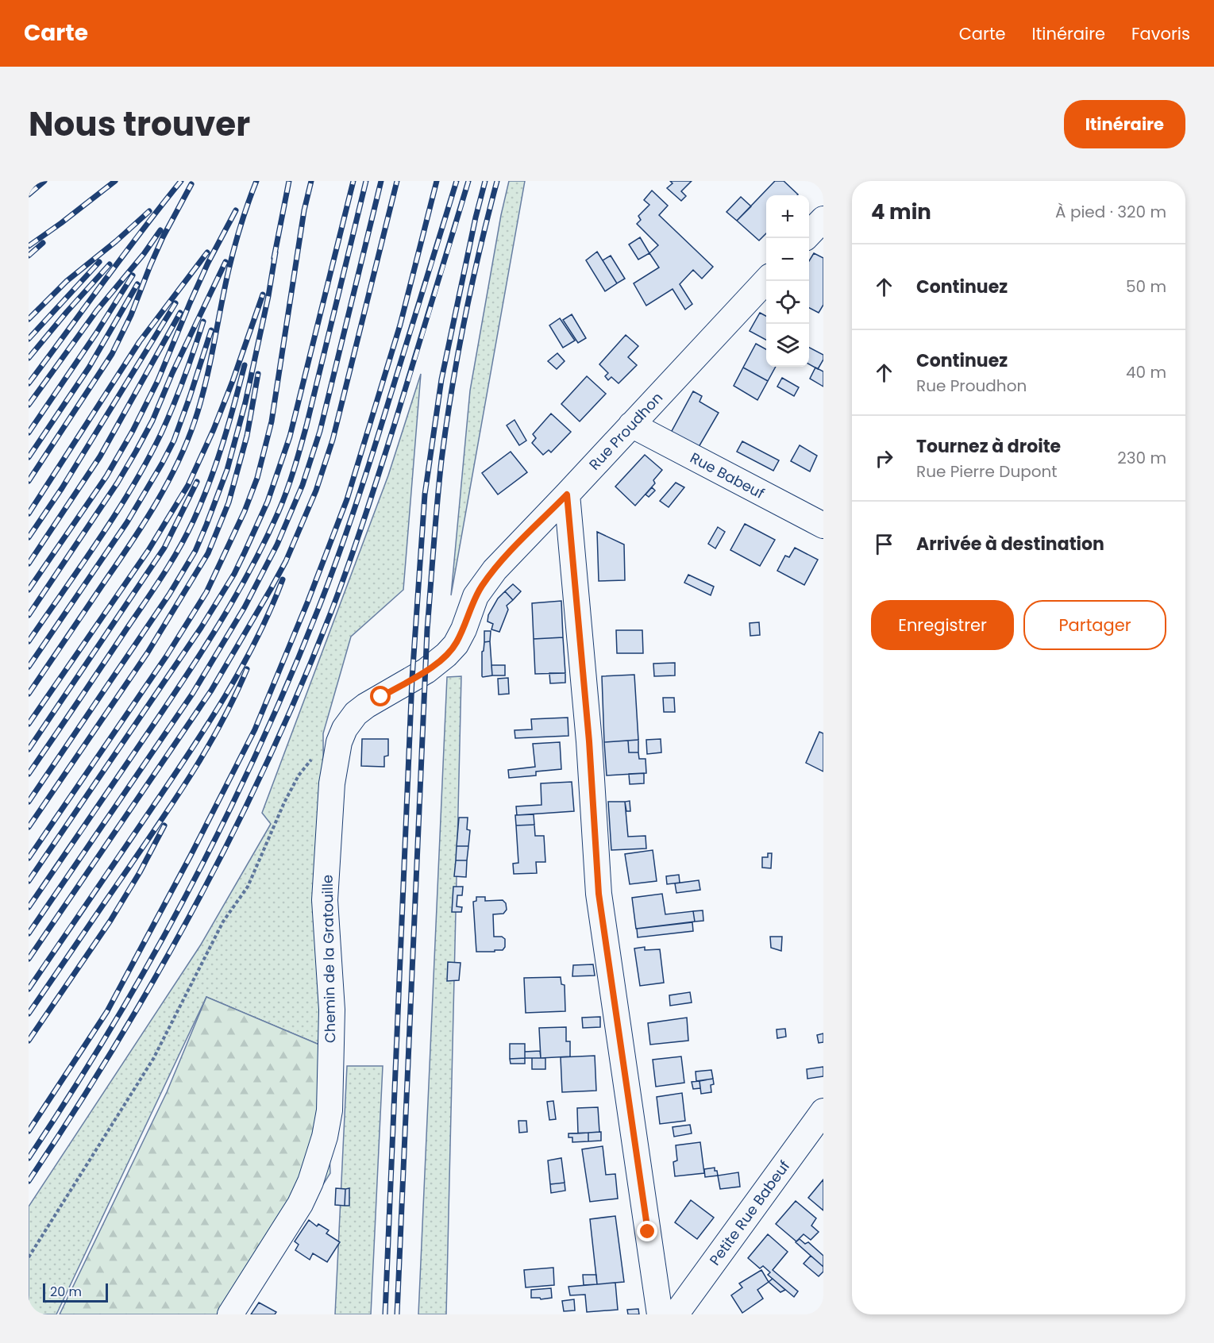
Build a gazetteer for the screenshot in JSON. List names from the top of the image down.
{
  "streets": {
    "street": [
      "Rue Proudhon",
      "Rue Babeuf",
      "Chemin de la Gratouille",
      "Petite Rue Babeuf"
    ]
  },
  "crossings": [
    ["Rue Proudhon", "Rue Babeuf"],
    ["Rue Proudhon", "Chemin de la Gratouille"]
  ],
  "scale_bar": "20 m",
  "page": {
    "header": "Carte",
    "nav": ["Carte", "Itinéraire", "Favoris"],
    "title": "Nous trouver",
    "buttons": [
      "Itinéraire",
      ["Enregistrer", "Partager"]
    ],
    "heading": ["4 min", "À pied · 320 m"],
    "map_buttons": ["+", "−"],
    "list": [
      ["Continuez", "50 m"],
      ["Continuez", "Rue Proudhon", "40 m"],
      ["Tournez à droite", "Rue Pierre Dupont", "230 m"],
      "Arrivée à destination"
    ],
    "scale": "20 m"
  }
}
